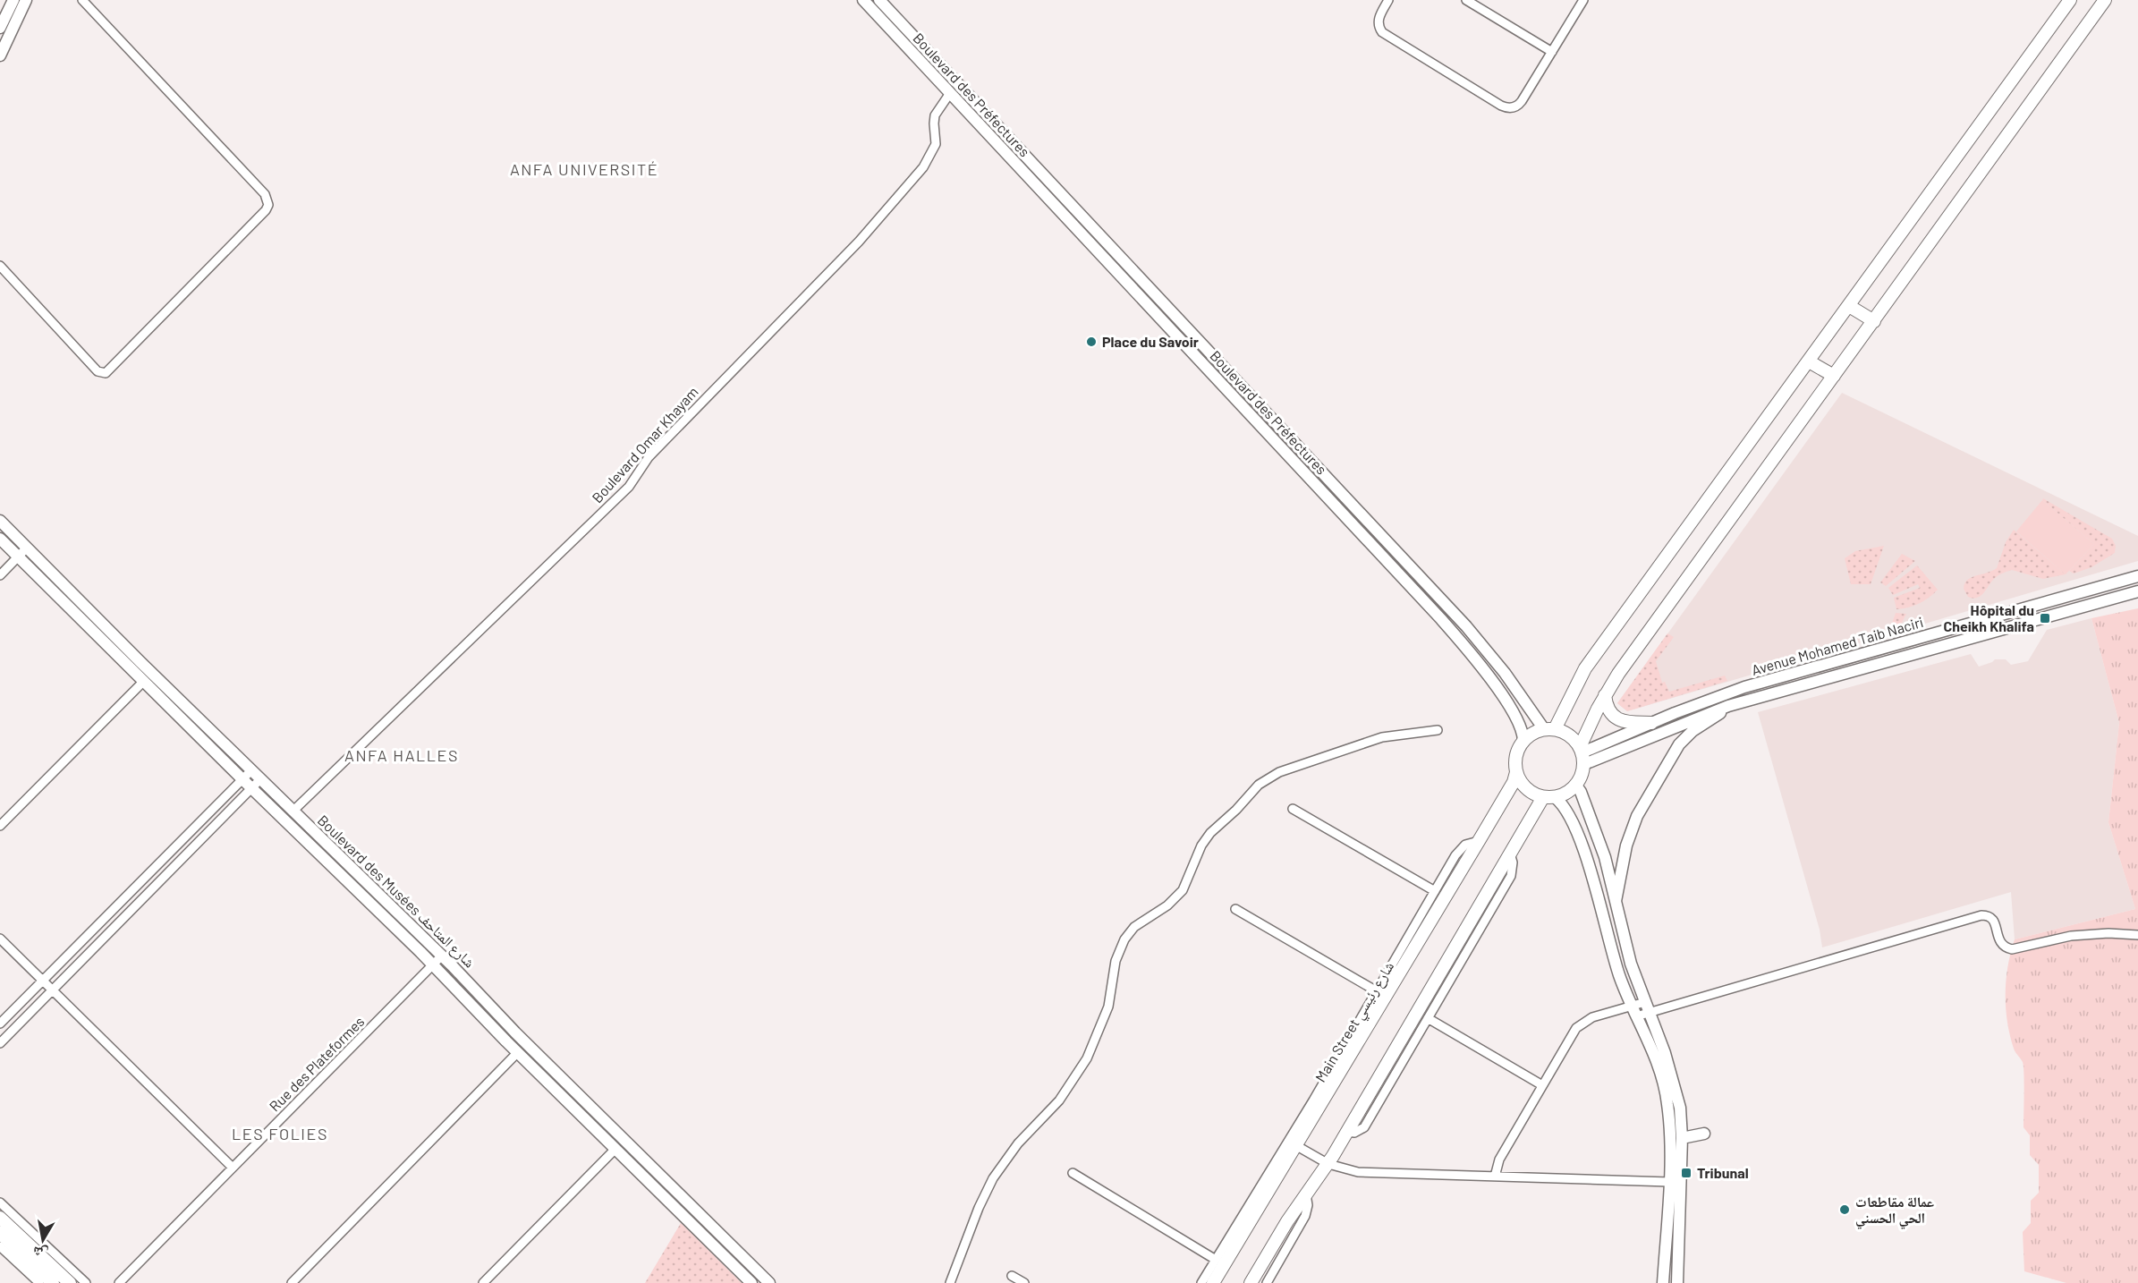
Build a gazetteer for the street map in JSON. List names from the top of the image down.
{
  "streets": {
    "main road": ["Main Street شارع رئيسي"],
    "street": [
      "Boulevard des Préfectures",
      "Boulevard Omar Khayam",
      "Avenue Mohamed Taib Naciri",
      "Boulevard des Musées شارع المتاحف",
      "Rue des Plateformes"
    ]
  },
  "crossings": [
    ["Boulevard des Préfectures", "Boulevard Omar Khayam"],
    ["Boulevard des Préfectures", "Avenue Mohamed Taib Naciri"],
    ["Boulevard des Préfectures", "Main Street شارع رئيسي"],
    ["Boulevard Omar Khayam", "Boulevard des Musées شارع المتاحف"],
    ["Avenue Mohamed Taib Naciri", "Main Street شارع رئيسي"],
    ["Boulevard des Musées شارع المتاحف", "Rue des Plateformes"]
  ],
  "districts": ["ANFA UNIVERSITÉ", "ANFA HALLES", "LES FOLIES"],
  "places": {
    "other": ["Place du Savoir", "عمالة مقاطعات الحي الحسني"],
    "transit": ["Hôpital du Cheikh Khalifa", "Tribunal"]
  },
  "north": "bottom"
}
